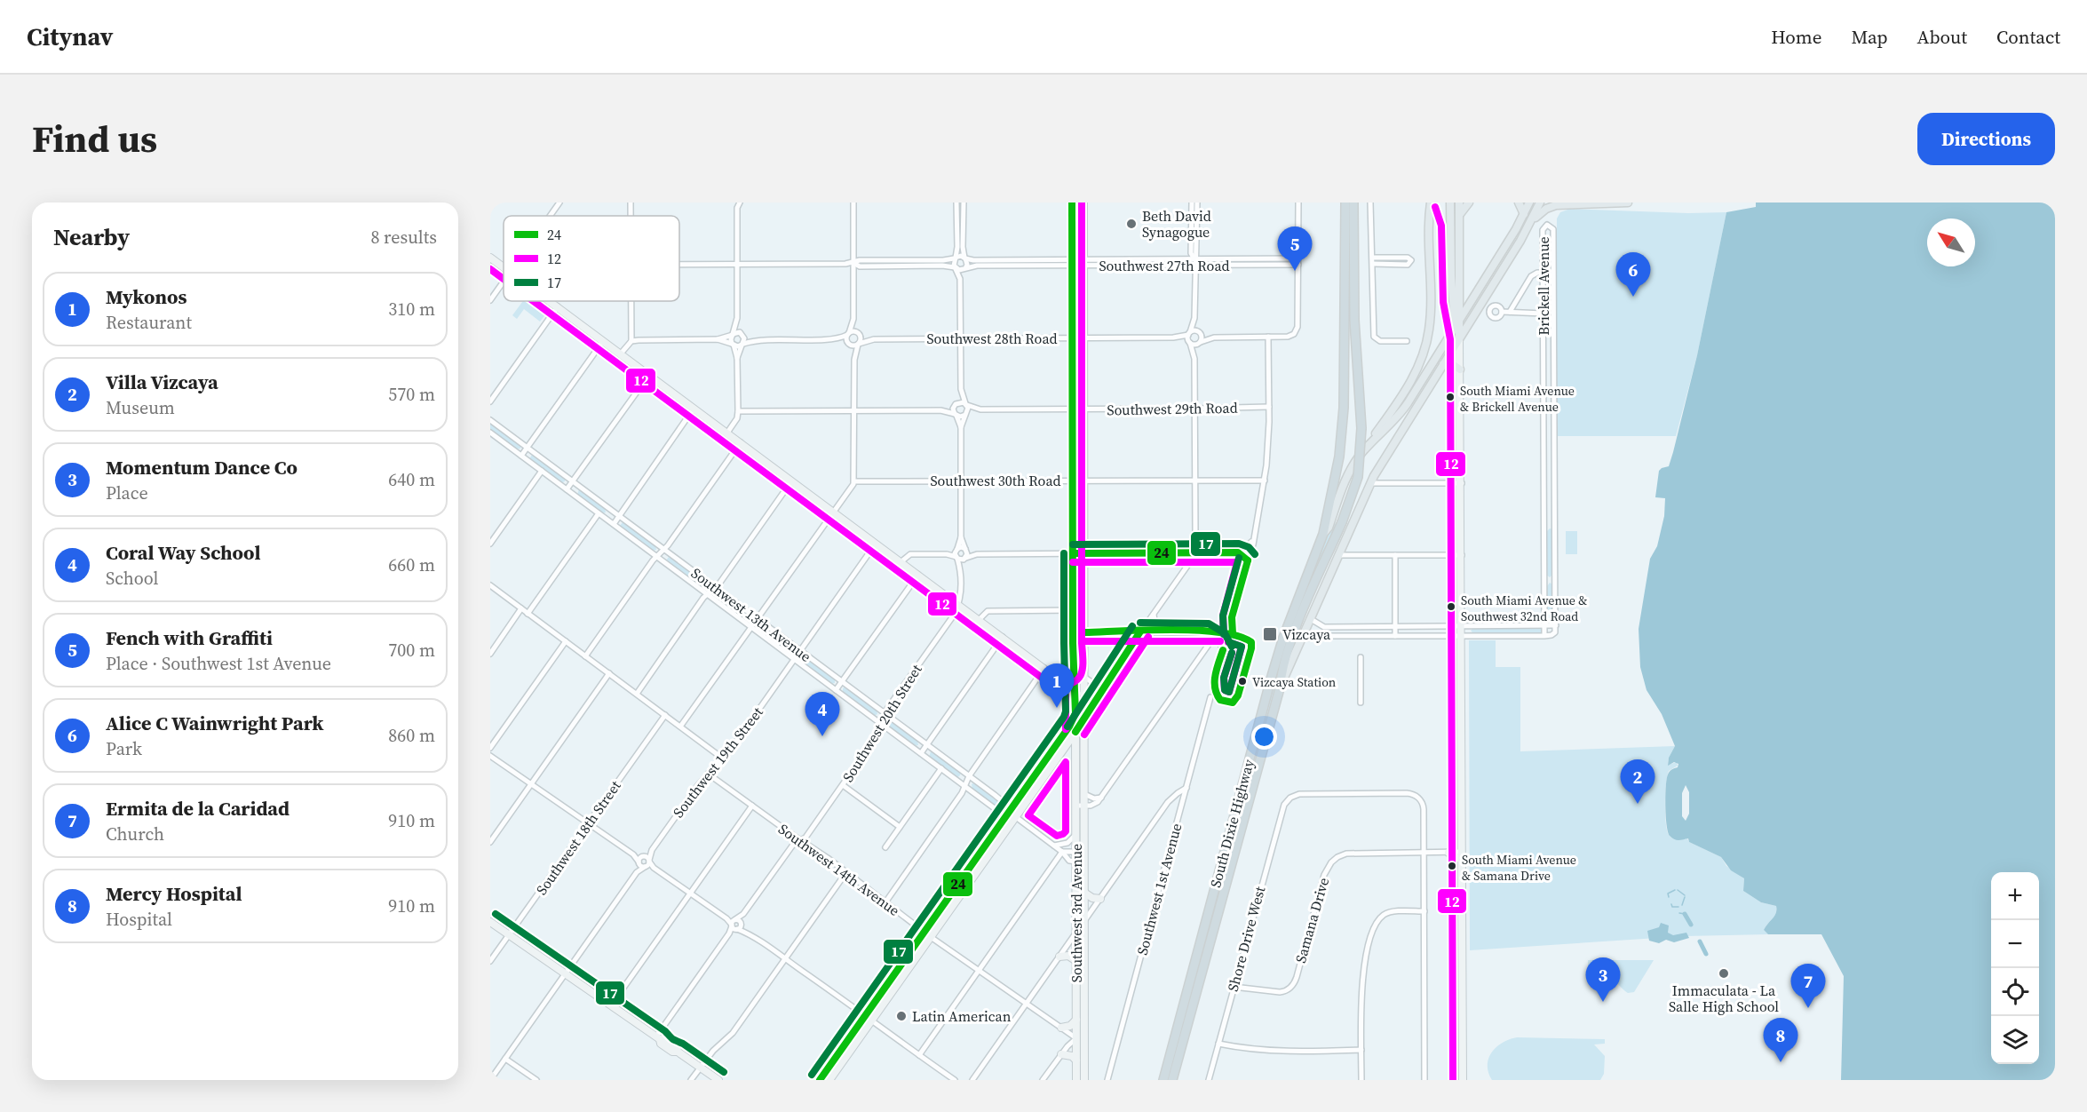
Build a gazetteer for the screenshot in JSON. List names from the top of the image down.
{
  "streets": {
    "highway": ["South Dixie Highway"],
    "main road": ["Brickell Avenue", "Southwest 13th Avenue", "Southwest 3rd Avenue"],
    "street": [
      "Southwest 27th Road",
      "Southwest 28th Road",
      "Southwest 29th Road",
      "Southwest 30th Road",
      "Southwest 20th Street",
      "Southwest 19th Street",
      "Southwest 18th Street",
      "Southwest 14th Avenue",
      "Southwest 1st Avenue",
      "Samana Drive",
      "Shore Drive West"
    ]
  },
  "crossings": [
    ["Southwest 27th Road", "Southwest 3rd Avenue"],
    ["Brickell Avenue", "South Dixie Highway"],
    ["Southwest 28th Road", "Southwest 3rd Avenue"],
    ["Southwest 29th Road", "Southwest 3rd Avenue"],
    ["Southwest 30th Road", "Southwest 3rd Avenue"],
    ["Southwest 13th Avenue", "Southwest 20th Street"],
    ["Southwest 13th Avenue", "Southwest 19th Street"],
    ["Southwest 13th Avenue", "Southwest 3rd Avenue"],
    ["Southwest 20th Street", "Southwest 14th Avenue"],
    ["Southwest 19th Street", "Southwest 14th Avenue"],
    ["Southwest 14th Avenue", "Southwest 3rd Avenue"],
    ["Samana Drive", "Shore Drive West"]
  ],
  "places": {
    "other": [
      "Beth David Synagogue",
      "South Miami Avenue & Brickell Avenue",
      "South Miami Avenue & Southwest 32nd Road",
      "Vizcaya Station",
      "South Miami Avenue & Samana Drive",
      "Immaculata - La Salle High School",
      "Latin American"
    ],
    "transit": ["Vizcaya"]
  },
  "lines": ["transit line 24", "transit line 12", "transit line 17"],
  "legend": ["24", "12", "17"],
  "north": "top left",
  "page": {
    "header": "Citynav",
    "nav": [
      "Home",
      "Map",
      "About",
      "Contact"
    ],
    "title": "Find us",
    "buttons": "Directions",
    "heading": ["Nearby", "8 results"],
    "pins": [
      "5",
      "6",
      "1",
      "4",
      "2",
      "3",
      "7",
      "8"
    ],
    "list": [
      {
        "mark": "1",
        "name": "Mykonos",
        "note": "Restaurant",
        "value": "310 m"
      },
      {
        "mark": "2",
        "name": "Villa Vizcaya",
        "note": "Museum",
        "value": "570 m"
      },
      {
        "mark": "3",
        "name": "Momentum Dance Co",
        "note": "Place",
        "value": "640 m"
      },
      {
        "mark": "4",
        "name": "Coral Way School",
        "note": "School",
        "value": "660 m"
      },
      {
        "mark": "5",
        "name": "Fench with Graffiti",
        "note": "Place · Southwest 1st Avenue",
        "value": "700 m"
      },
      {
        "mark": "6",
        "name": "Alice C Wainwright Park",
        "note": "Park",
        "value": "860 m"
      },
      {
        "mark": "7",
        "name": "Ermita de la Caridad",
        "note": "Church",
        "value": "910 m"
      },
      {
        "mark": "8",
        "name": "Mercy Hospital",
        "note": "Hospital",
        "value": "910 m"
      }
    ],
    "map_buttons": ["+", "−"]
  }
}
